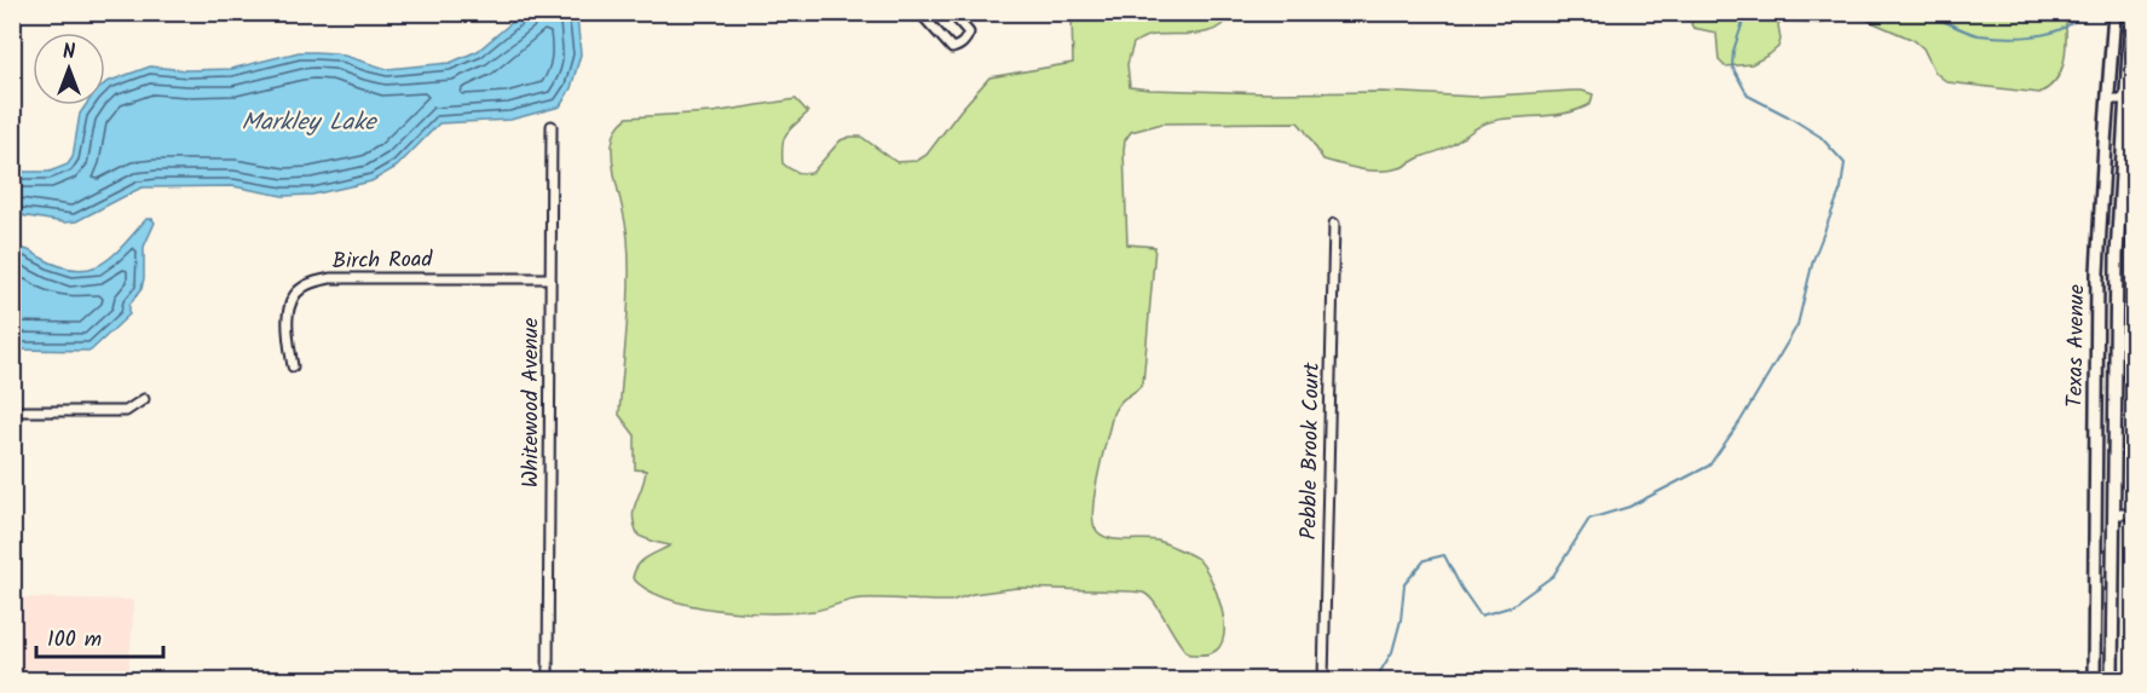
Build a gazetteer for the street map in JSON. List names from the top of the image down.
{
  "streets": {
    "main road": ["Texas Avenue"],
    "street": ["Birch Road", "Whitewood Avenue", "Pebble Brook Court"]
  },
  "crossings": [
    ["Birch Road", "Whitewood Avenue"]
  ],
  "water": ["Markley Lake"],
  "scale_bar": "100 m",
  "north": "top"
}
